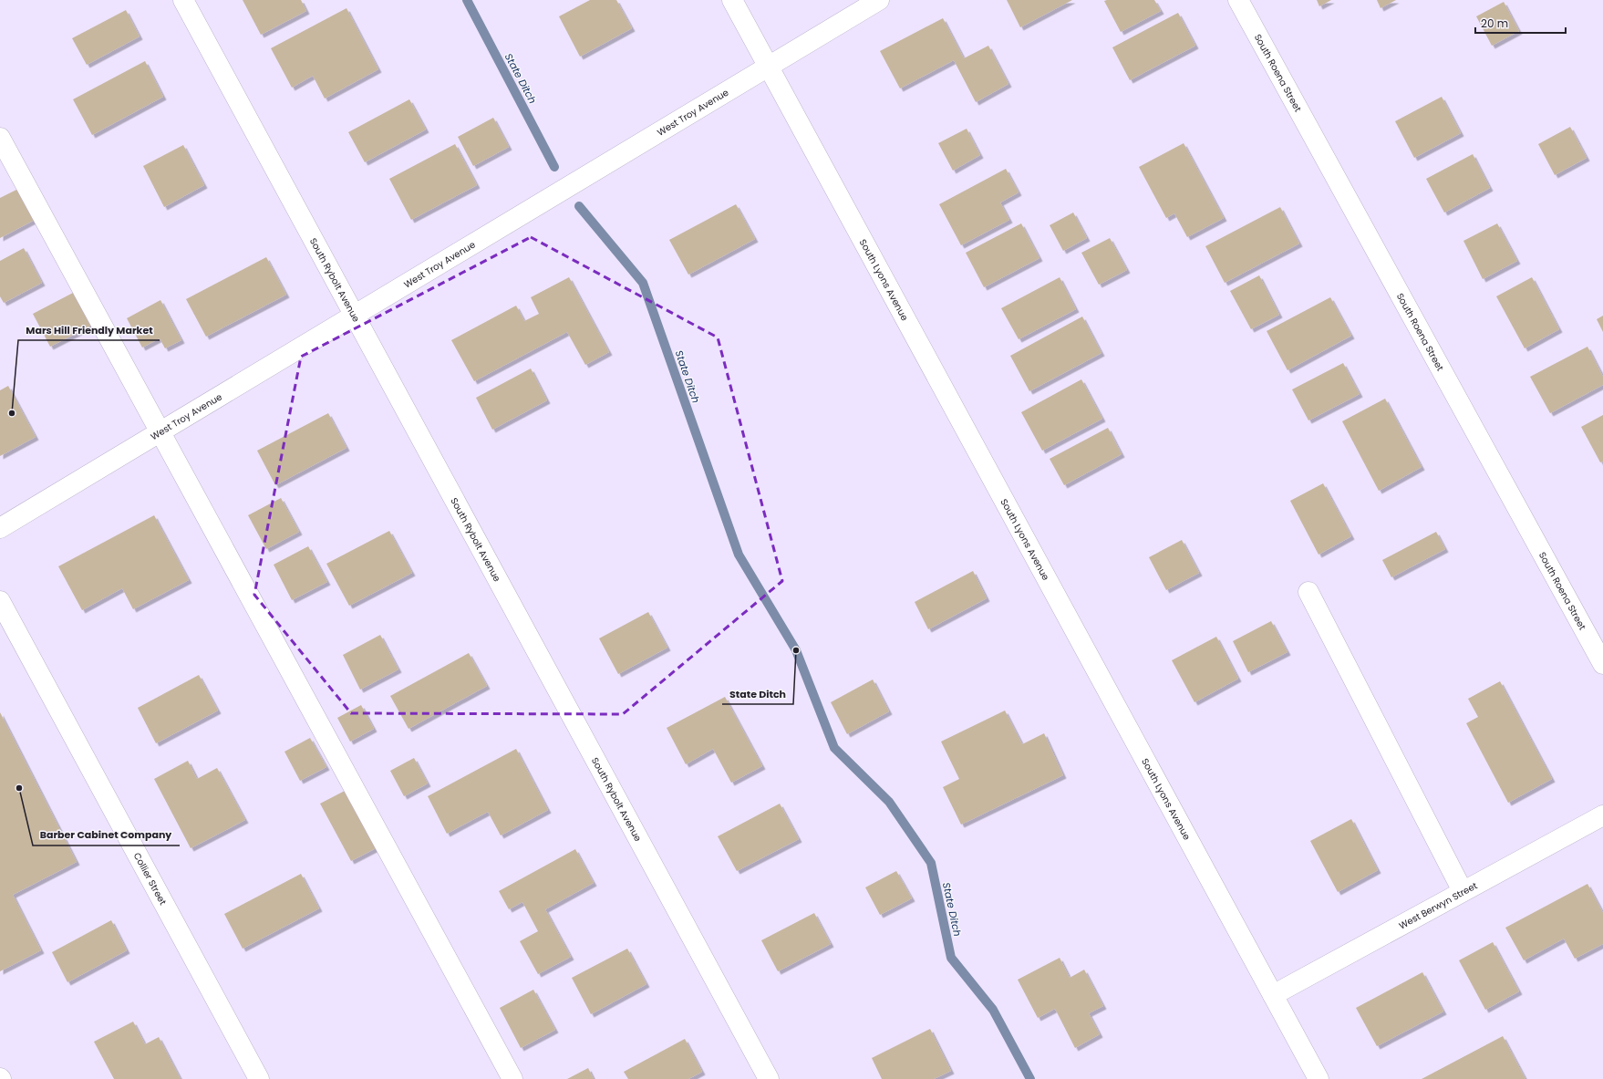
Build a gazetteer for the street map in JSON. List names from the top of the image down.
{
  "streets": {
    "street": [
      "South Roena Street",
      "West Troy Avenue",
      "South Rybolt Avenue",
      "South Lyons Avenue",
      "Collier Street",
      "West Berwyn Street"
    ]
  },
  "crossings": [
    ["West Troy Avenue", "South Rybolt Avenue"],
    ["West Troy Avenue", "South Lyons Avenue"],
    ["South Lyons Avenue", "West Berwyn Street"]
  ],
  "water": ["State Ditch"],
  "places": ["Mars Hill Friendly Market", "State Ditch", "Barber Cabinet Company"],
  "scale_bar": "20 m"
}
